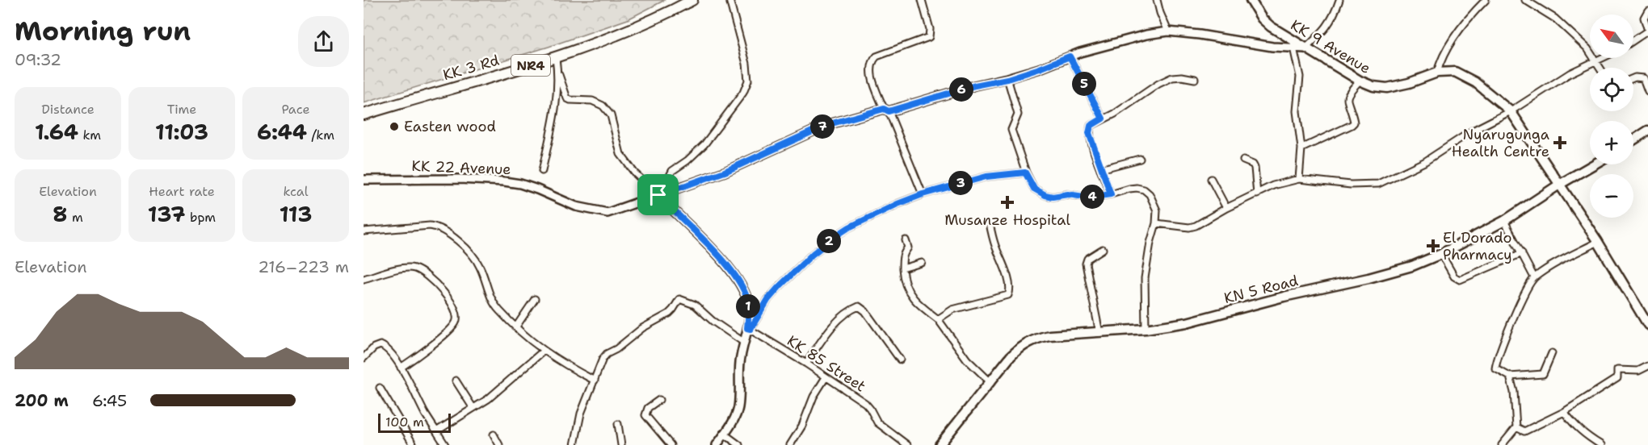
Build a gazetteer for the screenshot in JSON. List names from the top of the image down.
{
  "streets": {
    "highway": ["NR4", "KK 3 Rd"],
    "main road": ["KK 9 Avenue", "KN 5 Road"],
    "street": ["KK 22 Avenue", "KK 85 Street"]
  },
  "crossings": [
    ["KK 9 Avenue", "KK 22 Avenue"],
    ["KK 9 Avenue", "KN 5 Road"]
  ],
  "places": {
    "other": ["Easten wood"],
    "health": ["Nyarugunga Health Centre", "Musanze Hospital", "El Dorado Pharmacy"]
  },
  "scale_bar": "100 m",
  "north": "top left",
  "page": {
    "heading": ["Morning run", "09:32"],
    "map_buttons": ["+", "−"],
    "pins": [
      "5",
      "6",
      "7",
      "3",
      "4",
      "2",
      "1"
    ],
    "stats": [
      ["Distance", "1.64 km"],
      ["Time", "11:03"],
      ["Pace", "6:44 /km"],
      ["Elevation", "8 m"],
      ["Heart rate", "137 bpm"],
      ["kcal", "113"]
    ],
    "chart": ["Elevation", "216–223 m"],
    "list": [
      {
        "name": "200 m",
        "note": "6:45"
      }
    ],
    "scale": "100 m"
  }
}
